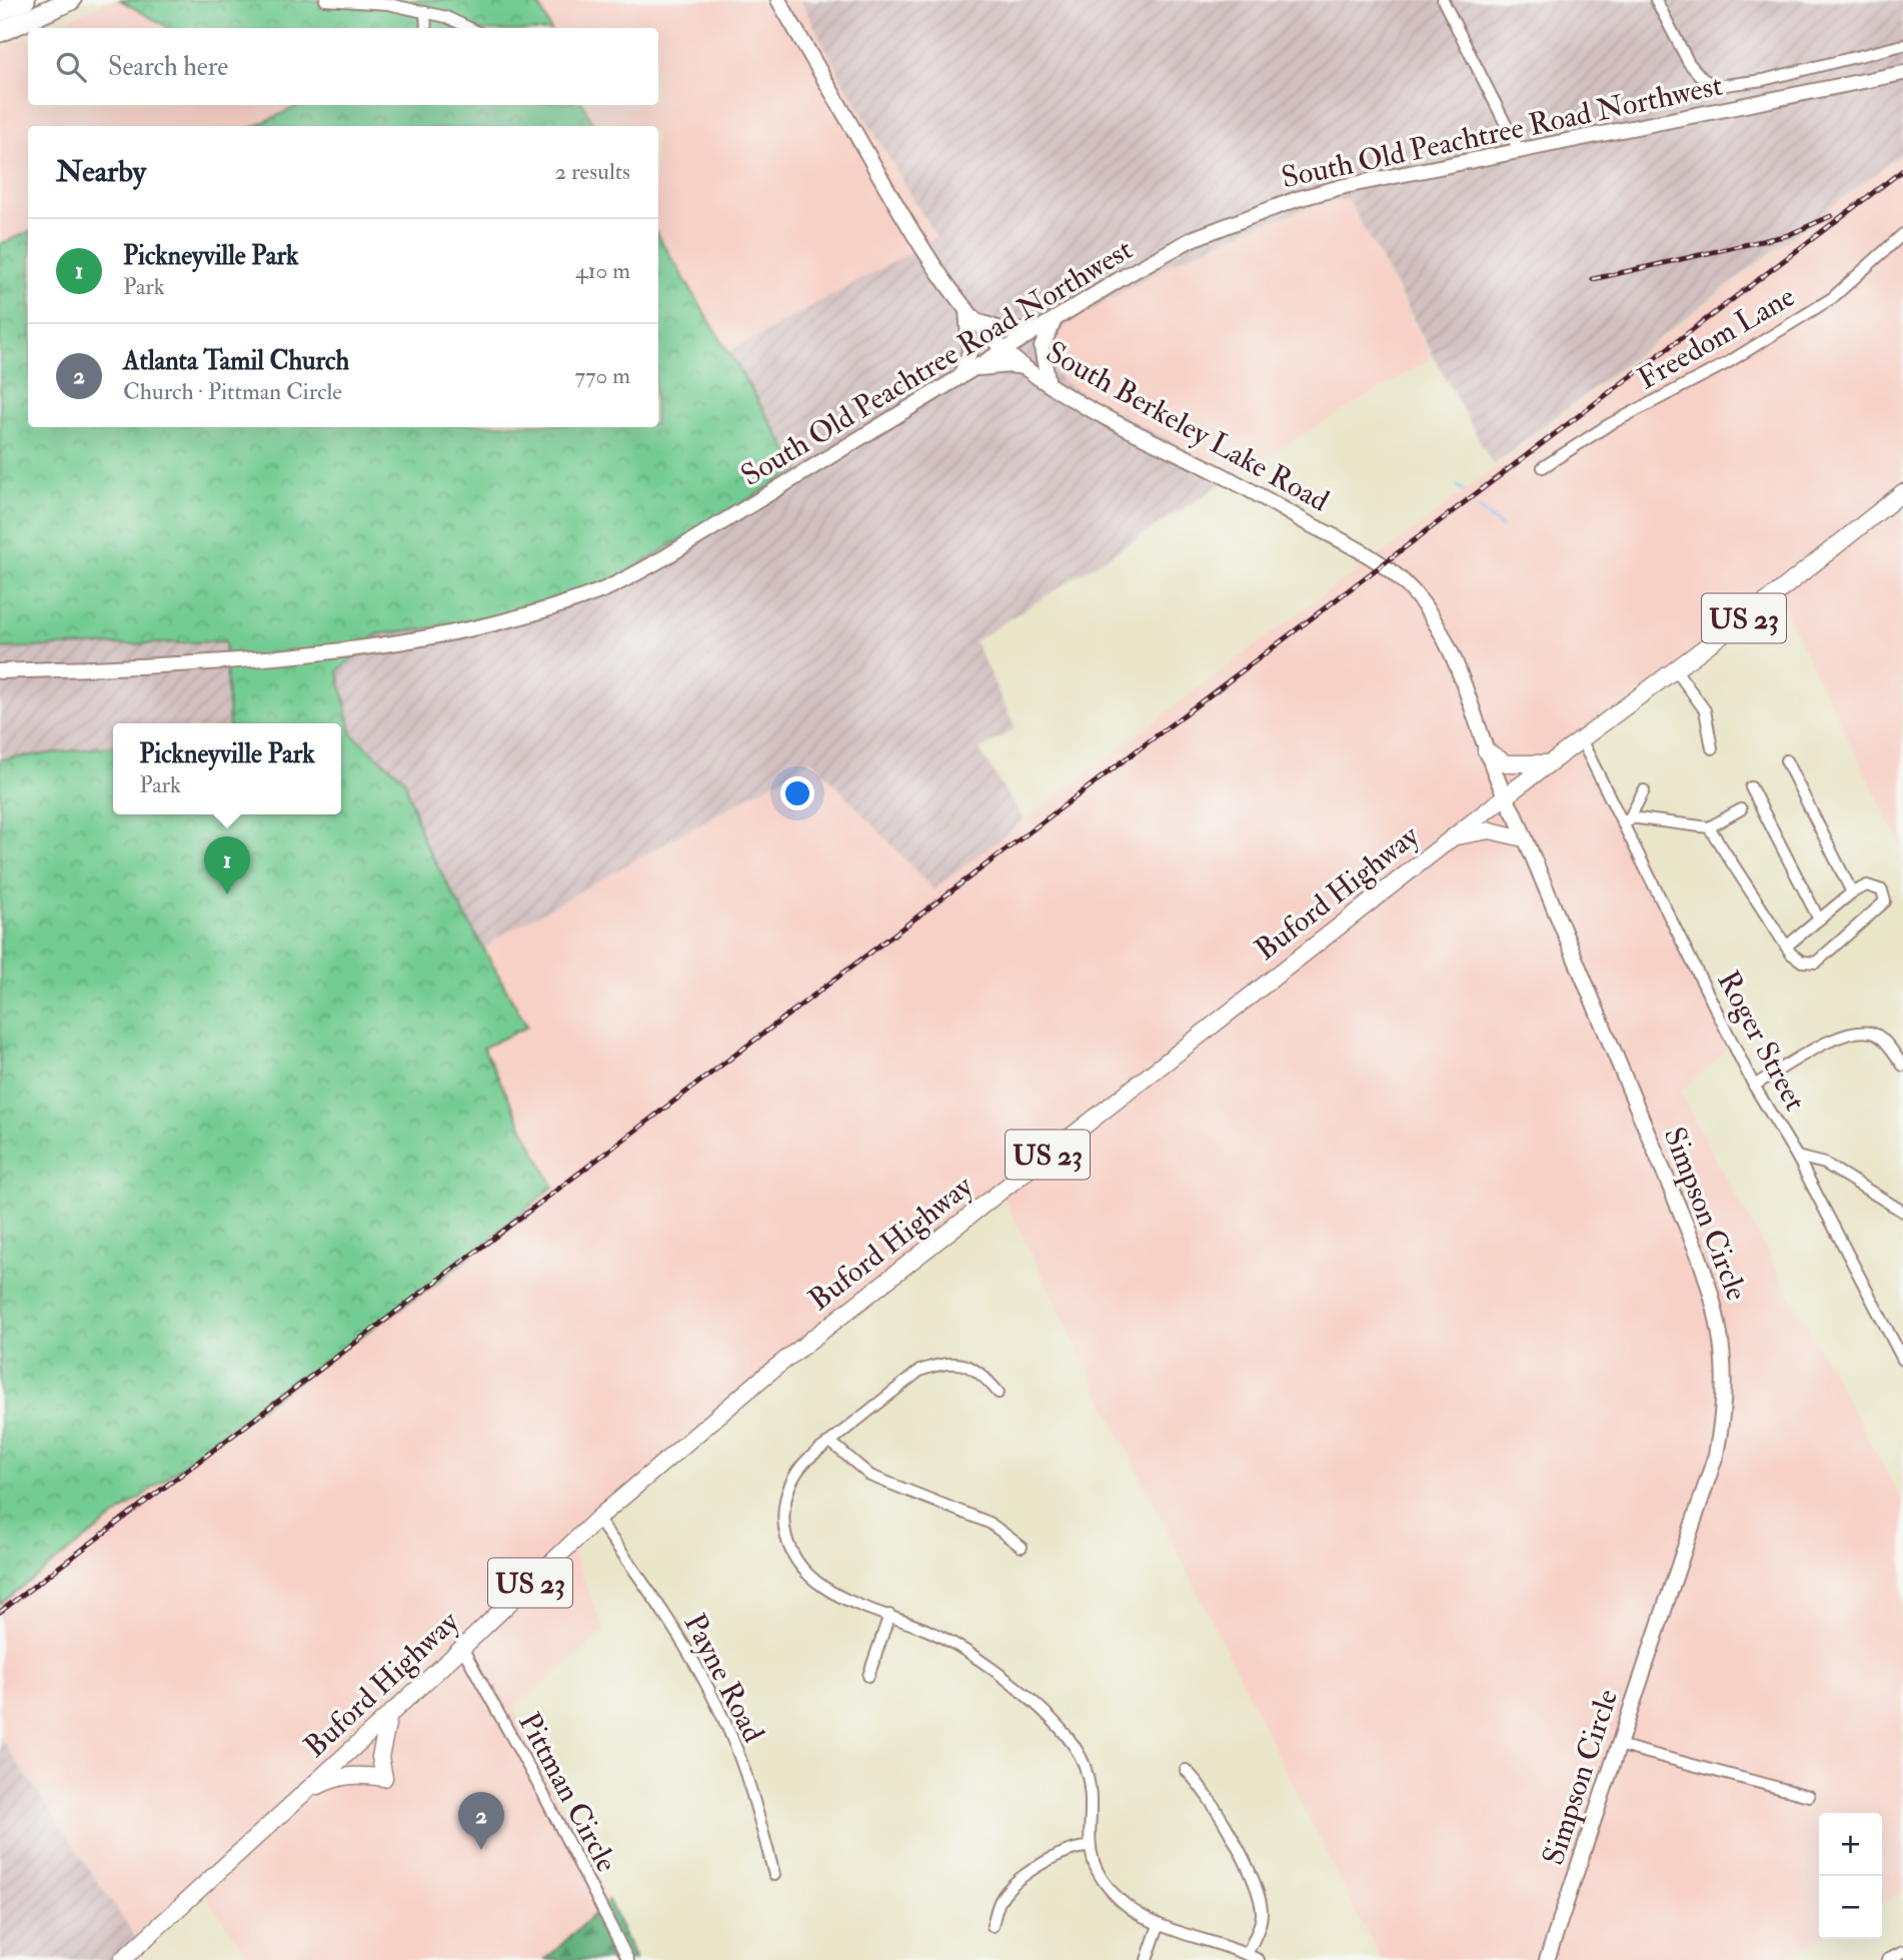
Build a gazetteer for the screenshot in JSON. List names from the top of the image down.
{
  "streets": {
    "main road": ["US 23", "Buford Highway"],
    "street": [
      "South Old Peachtree Road Northwest",
      "Freedom Lane",
      "South Berkeley Lake Road",
      "Roger Street",
      "Simpson Circle",
      "Payne Road",
      "Pittman Circle"
    ]
  },
  "crossings": [
    ["South Old Peachtree Road Northwest", "South Berkeley Lake Road"],
    ["South Berkeley Lake Road", "Simpson Circle"],
    ["Buford Highway", "Roger Street"],
    ["Buford Highway", "Simpson Circle"],
    ["Buford Highway", "Payne Road"],
    ["Buford Highway", "Pittman Circle"]
  ],
  "page": {
    "search": "Search here",
    "heading": ["Nearby", "2 results"],
    "list": [
      {
        "mark": "1",
        "name": "Pickneyville Park",
        "note": "Park",
        "value": "410 m"
      },
      {
        "mark": "2",
        "name": "Atlanta Tamil Church",
        "note": "Church · Pittman Circle",
        "value": "770 m"
      }
    ],
    "popup": ["Pickneyville Park", "Park"],
    "pins": ["1", "2"],
    "map_buttons": ["+", "−"]
  }
}
